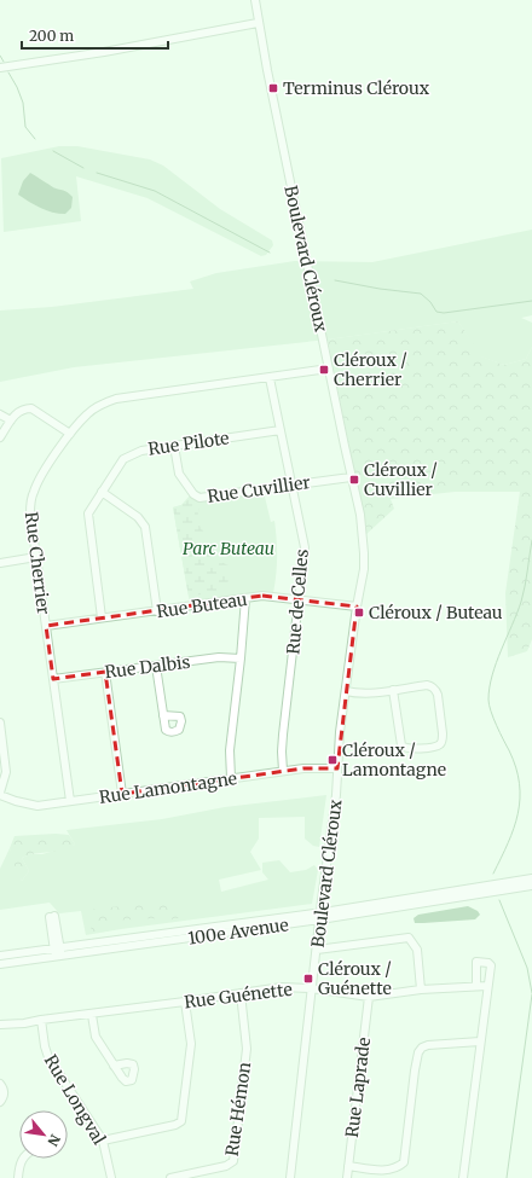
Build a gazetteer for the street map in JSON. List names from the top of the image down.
{
  "streets": {
    "street": [
      "Boulevard Cléroux",
      "Rue Pilote",
      "Rue Cuvillier",
      "Rue Cherrier",
      "Rue de Celles",
      "Rue Buteau",
      "Rue Dalbis",
      "Rue Lamontagne",
      "100e Avenue",
      "Rue Guénette",
      "Rue Laprade",
      "Rue Longval",
      "Rue Hémon"
    ]
  },
  "crossings": [
    ["Boulevard Cléroux", "Rue Cuvillier"],
    ["Boulevard Cléroux", "Rue Cherrier"],
    ["Boulevard Cléroux", "Rue Buteau"],
    ["Boulevard Cléroux", "Rue Lamontagne"],
    ["Boulevard Cléroux", "100e Avenue"],
    ["Boulevard Cléroux", "Rue Guénette"],
    ["Rue Pilote", "Rue Cuvillier"],
    ["Rue Pilote", "Rue de Celles"],
    ["Rue Pilote", "Rue Buteau"],
    ["Rue Cuvillier", "Rue de Celles"],
    ["Rue Cherrier", "Rue de Celles"],
    ["Rue Cherrier", "Rue Buteau"],
    ["Rue Cherrier", "Rue Dalbis"],
    ["Rue Cherrier", "Rue Lamontagne"],
    ["Rue de Celles", "Rue Buteau"],
    ["Rue de Celles", "Rue Lamontagne"],
    ["Rue Guénette", "Rue Laprade"],
    ["Rue Guénette", "Rue Longval"],
    ["Rue Guénette", "Rue Hémon"]
  ],
  "parks": ["Parc Buteau"],
  "places": {
    "transit": [
      "Terminus Cléroux",
      "Cléroux / Cherrier",
      "Cléroux / Cuvillier",
      "Cléroux / Buteau",
      "Cléroux / Lamontagne",
      "Cléroux / Guénette"
    ]
  },
  "scale_bar": "200 m",
  "north": "bottom right"
}
